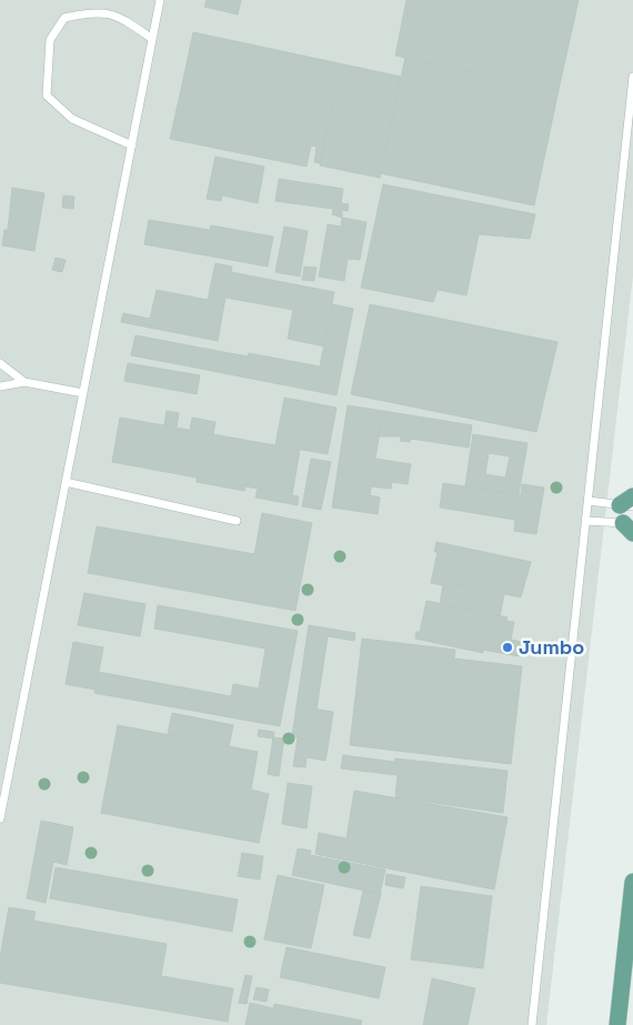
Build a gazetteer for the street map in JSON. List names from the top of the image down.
{
  "places": ["Jumbo"]
}
